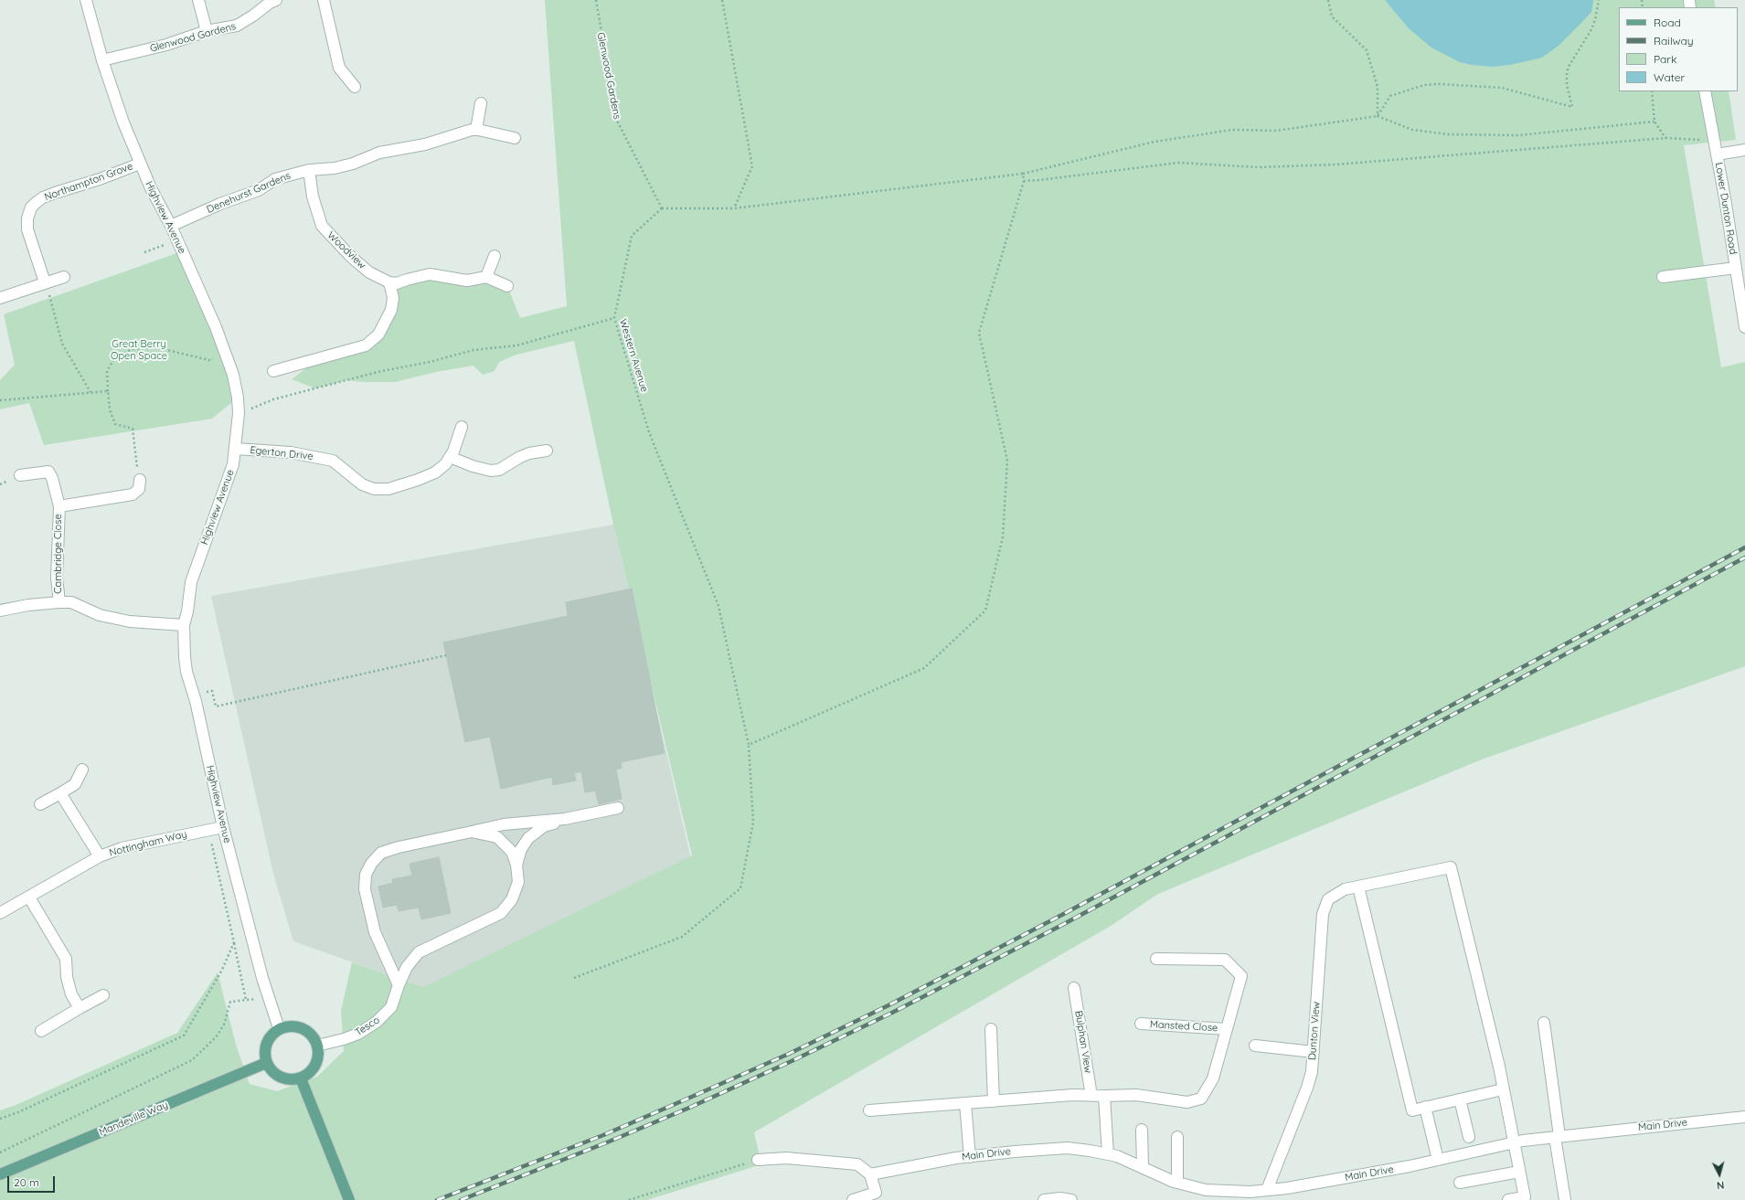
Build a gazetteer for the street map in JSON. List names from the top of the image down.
{
  "streets": {
    "main road": ["Mandeville Way"],
    "street": [
      "Glenwood Gardens",
      "Northampton Grove",
      "Denehurst Gardens",
      "Lower Dunton Road",
      "Highview Avenue",
      "Woodview",
      "Egerton Drive",
      "Cambridge Close",
      "Nottingham Way",
      "Tesco",
      "Mansted Close",
      "Dunton View",
      "Bulphan View",
      "Main Drive"
    ],
    "path": ["Western Avenue"]
  },
  "crossings": [
    ["Glenwood Gardens", "Highview Avenue"],
    ["Glenwood Gardens", "Western Avenue"],
    ["Northampton Grove", "Highview Avenue"],
    ["Denehurst Gardens", "Highview Avenue"],
    ["Denehurst Gardens", "Woodview"],
    ["Highview Avenue", "Egerton Drive"],
    ["Highview Avenue", "Nottingham Way"],
    ["Highview Avenue", "Tesco"],
    ["Highview Avenue", "Mandeville Way"],
    ["Tesco", "Mandeville Way"],
    ["Dunton View", "Main Drive"]
  ],
  "parks": ["Great Berry Open Space"],
  "legend": [
    "Road",
    "Railway",
    "Park",
    "Water"
  ],
  "scale_bar": "20 m",
  "north": "bottom"
}
